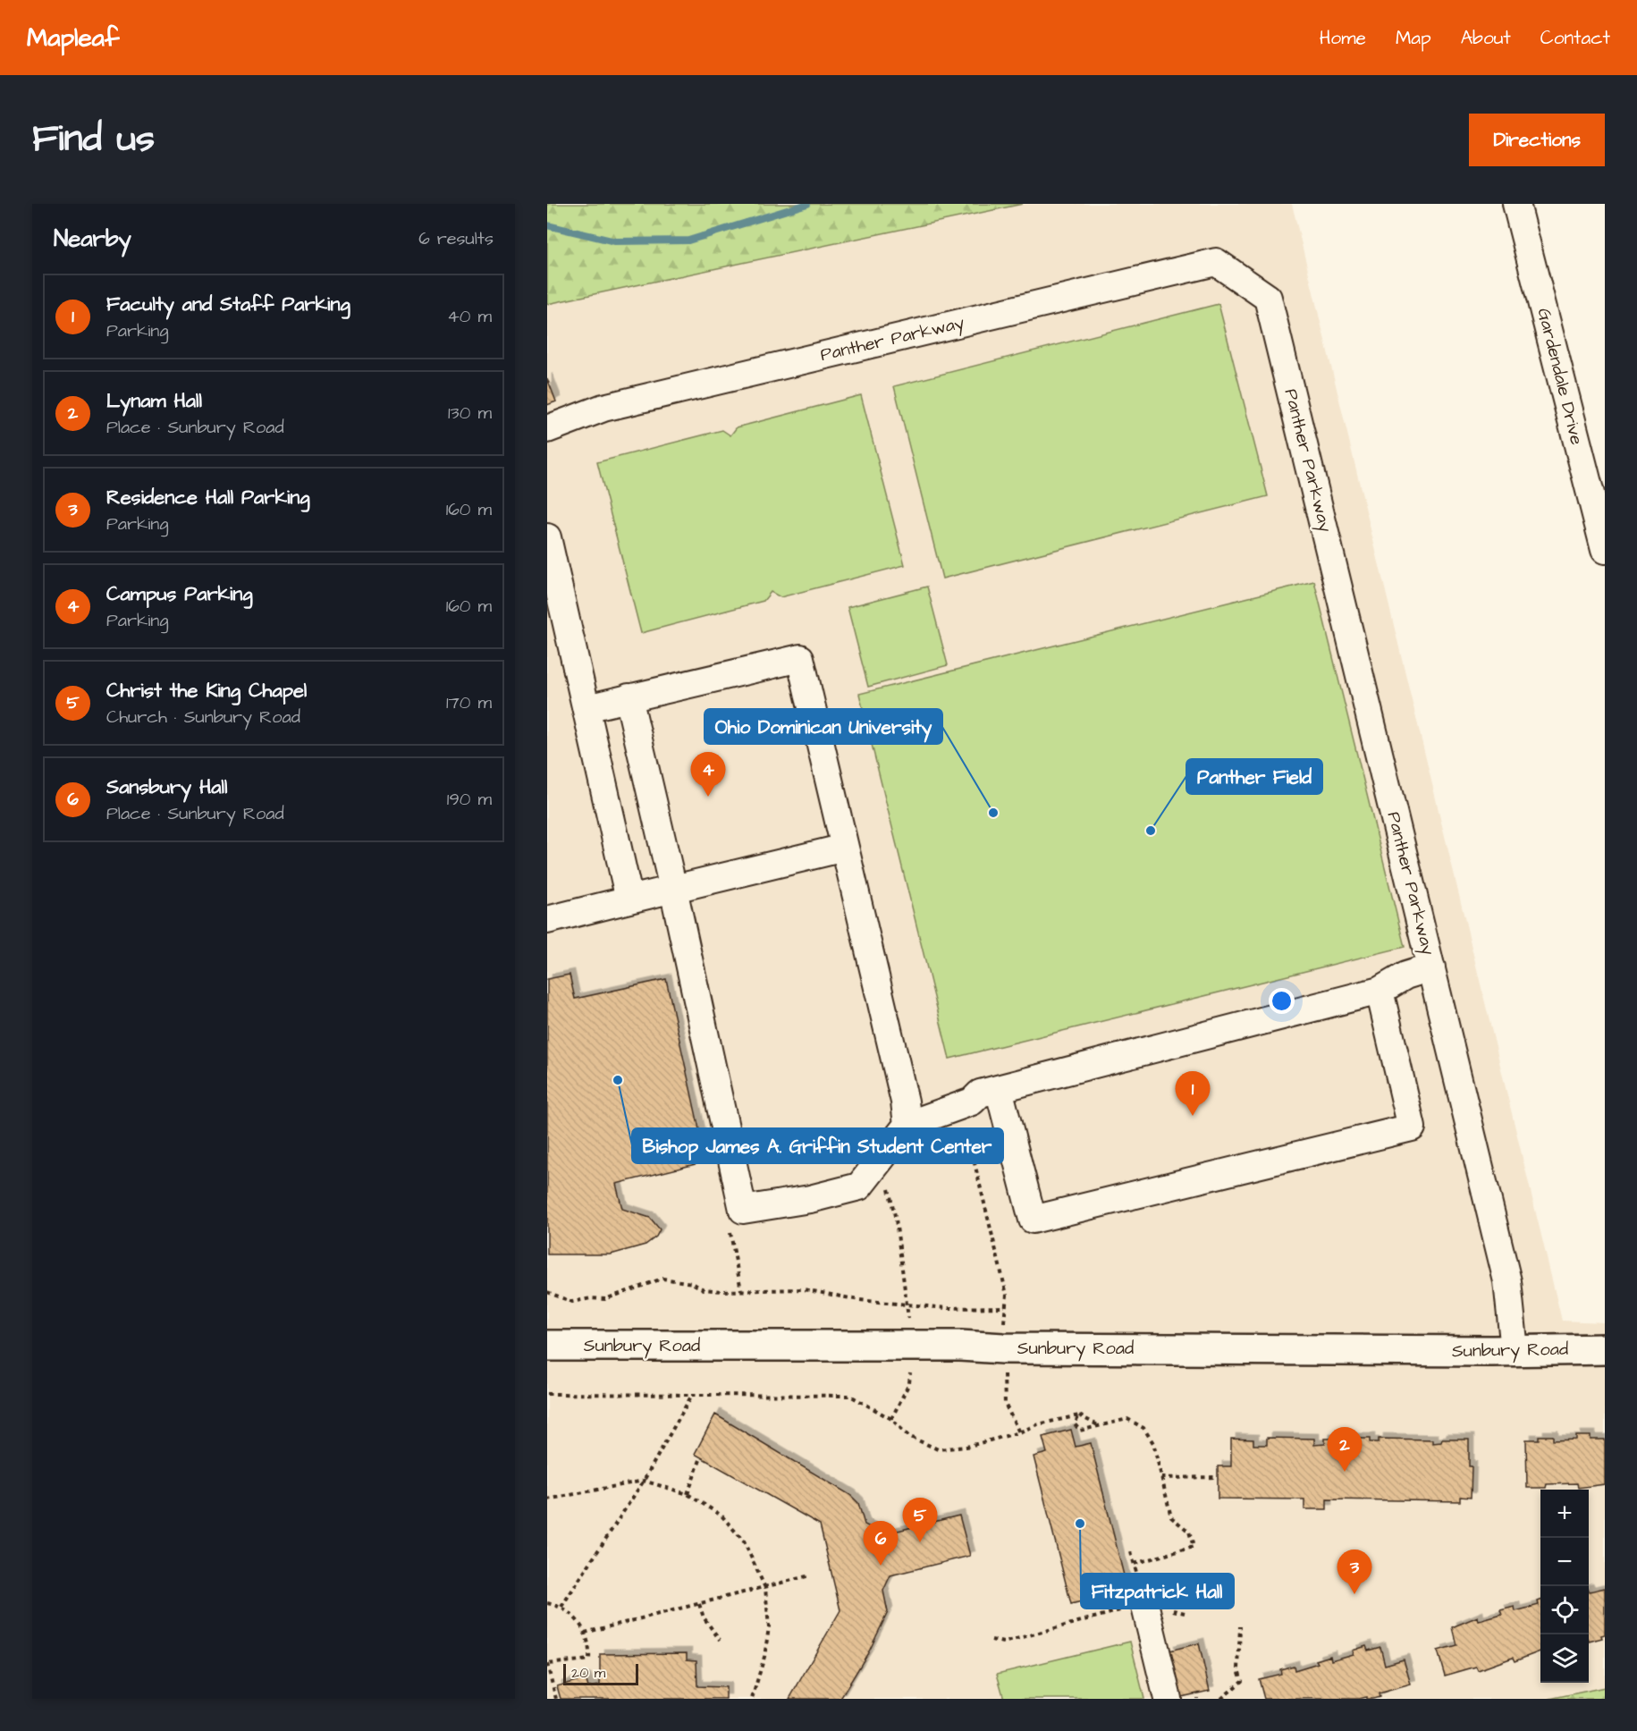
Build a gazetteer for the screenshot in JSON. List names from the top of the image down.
{
  "streets": {
    "main road": ["Sunbury Road"],
    "street": ["Panther Parkway", "Gardendale Drive"]
  },
  "crossings": [
    ["Panther Parkway", "Sunbury Road"]
  ],
  "places": [
    "Ohio Dominican University",
    "Panther Field",
    "Bishop James A. Griffin Student Center",
    "Fitzpatrick Hall"
  ],
  "scale_bar": "20 m",
  "page": {
    "header": "Mapleaf",
    "nav": [
      "Home",
      "Map",
      "About",
      "Contact"
    ],
    "title": "Find us",
    "buttons": "Directions",
    "heading": ["Nearby", "6 results"],
    "list": [
      {
        "mark": "1",
        "name": "Faculty and Staff Parking",
        "note": "Parking",
        "value": "40 m"
      },
      {
        "mark": "2",
        "name": "Lynam Hall",
        "note": "Place · Sunbury Road",
        "value": "130 m"
      },
      {
        "mark": "3",
        "name": "Residence Hall Parking",
        "note": "Parking",
        "value": "160 m"
      },
      {
        "mark": "4",
        "name": "Campus Parking",
        "note": "Parking",
        "value": "160 m"
      },
      {
        "mark": "5",
        "name": "Christ the King Chapel",
        "note": "Church · Sunbury Road",
        "value": "170 m"
      },
      {
        "mark": "6",
        "name": "Sansbury Hall",
        "note": "Place · Sunbury Road",
        "value": "190 m"
      }
    ],
    "pins": [
      "4",
      "1",
      "2",
      "5",
      "6",
      "3"
    ],
    "map_buttons": ["+", "−"],
    "scale": "20 m"
  }
}
